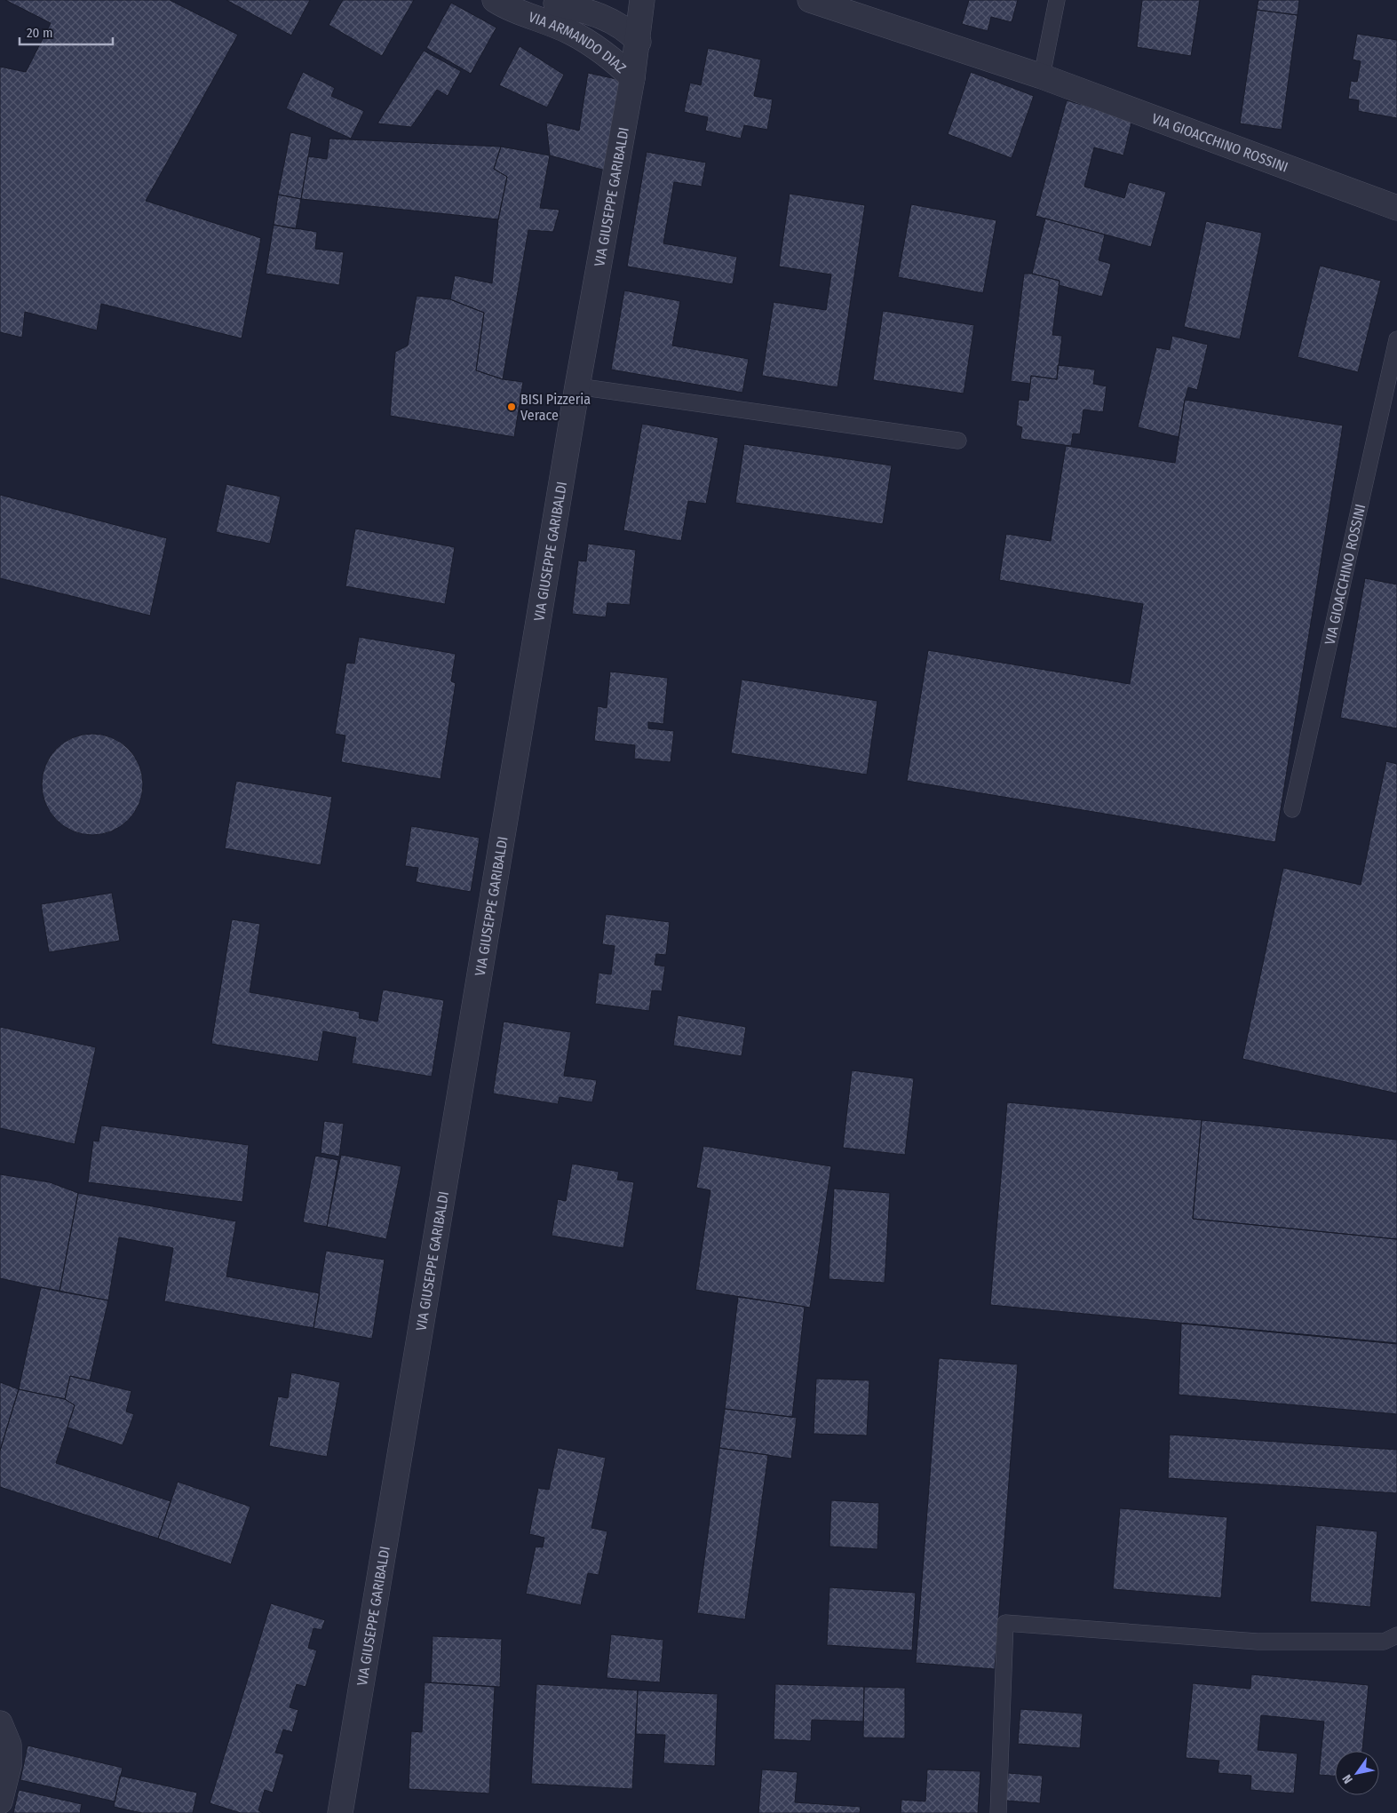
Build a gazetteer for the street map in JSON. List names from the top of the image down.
{
  "streets": {
    "street": ["VIA ARMANDO DIAZ", "VIA GIOACCHINO ROSSINI", "VIA GIUSEPPE GARIBALDI"]
  },
  "crossings": [
    ["VIA ARMANDO DIAZ", "VIA GIUSEPPE GARIBALDI"]
  ],
  "places": ["BISI Pizzeria Verace"],
  "scale_bar": "20 m",
  "north": "bottom left"
}
